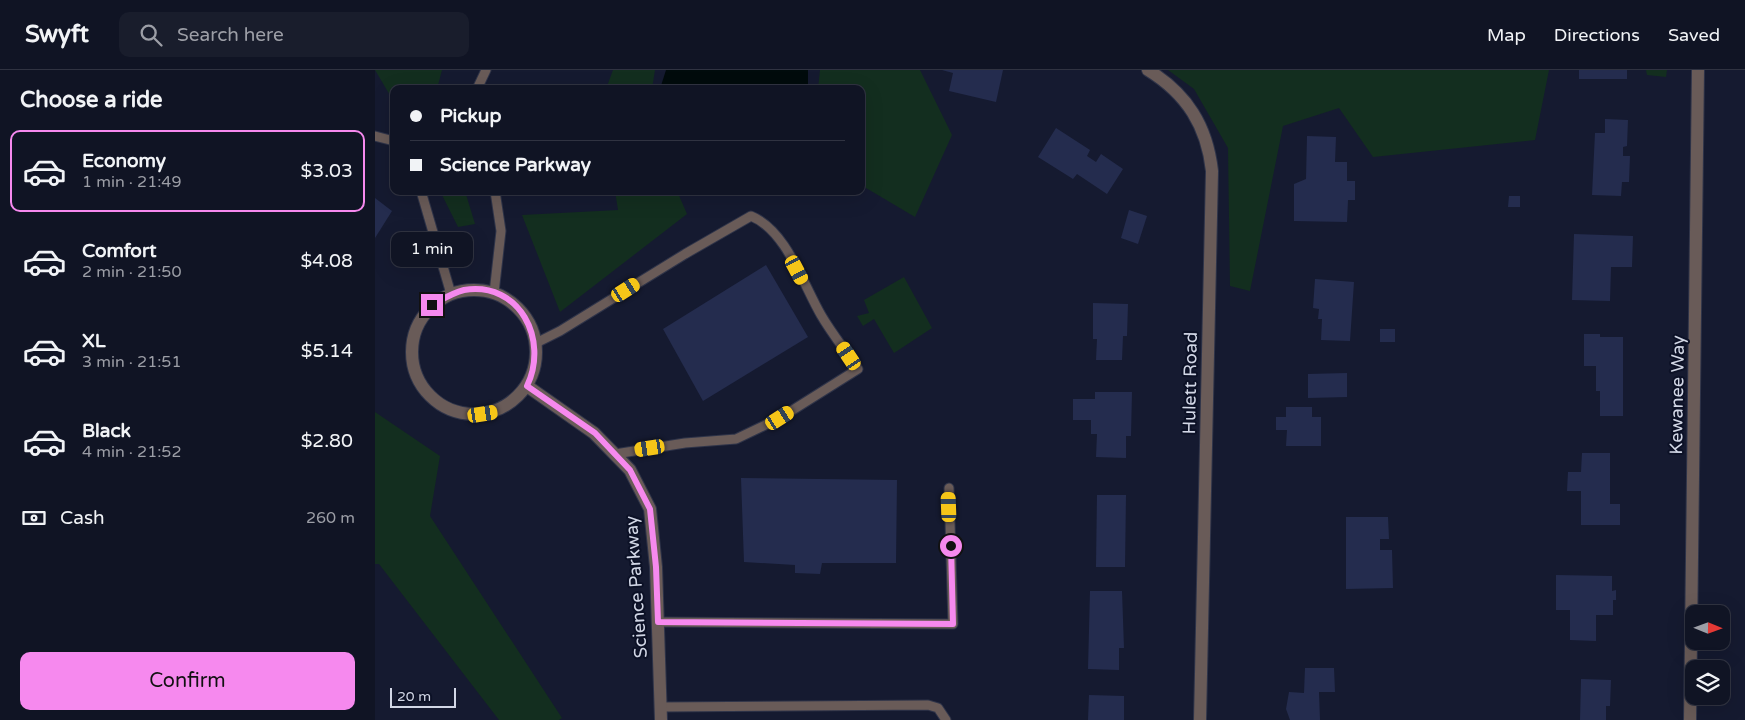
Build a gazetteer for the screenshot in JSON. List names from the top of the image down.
{
  "streets": {
    "street": ["Hulett Road", "Kewanee Way", "Science Parkway"]
  },
  "scale_bar": "20 m",
  "north": "right",
  "page": {
    "header": "Swyft",
    "search": "Search here",
    "nav": ["Map", "Directions", "Saved"],
    "heading": "Choose a ride",
    "banner": ["Pickup", "Science Parkway"],
    "list": [
      {
        "name": "Economy",
        "note": "1 min · 21:49",
        "value": "$3.03"
      },
      {
        "name": "Comfort",
        "note": "2 min · 21:50",
        "value": "$4.08"
      },
      {
        "name": "XL",
        "note": "3 min · 21:51",
        "value": "$5.14"
      },
      {
        "name": "Black",
        "note": "4 min · 21:52",
        "value": "$2.80"
      }
    ],
    "bubble": "1 min",
    "pay": ["Cash", "260 m"],
    "buttons": "Confirm",
    "scale": "20 m"
  }
}
